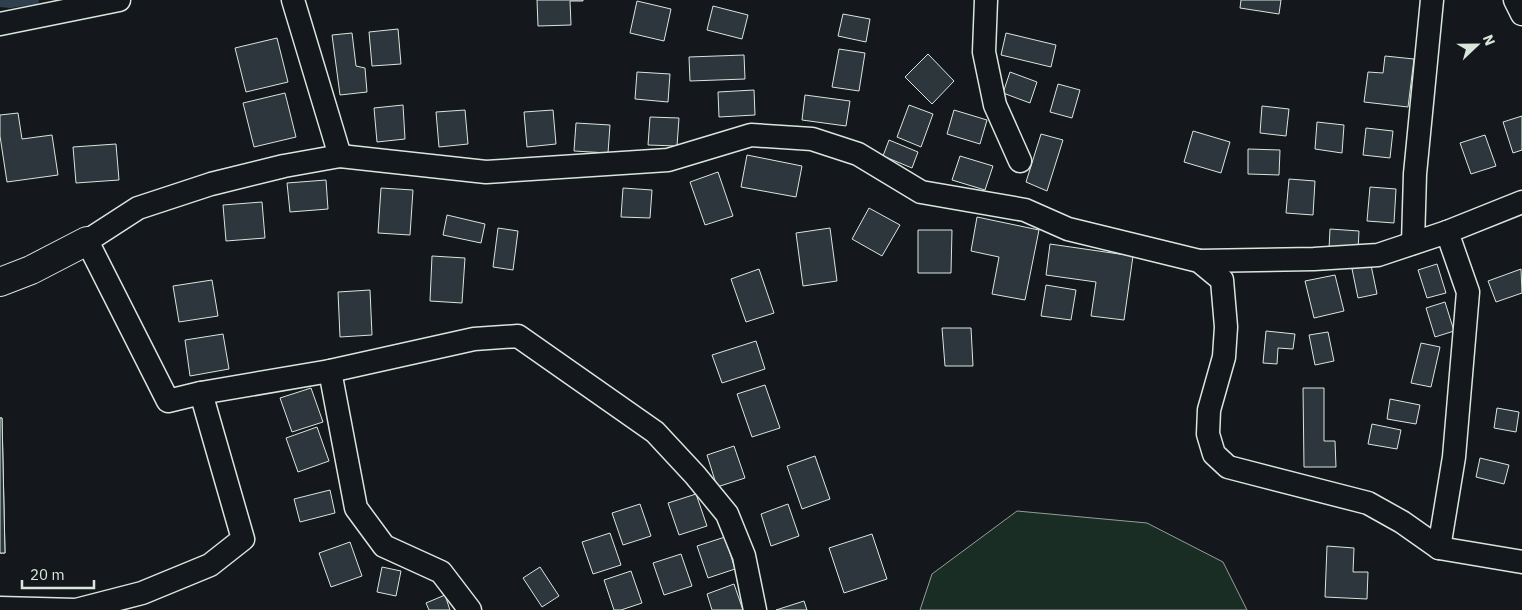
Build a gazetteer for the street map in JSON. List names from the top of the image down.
{
  "scale_bar": "20 m",
  "north": "right"
}
